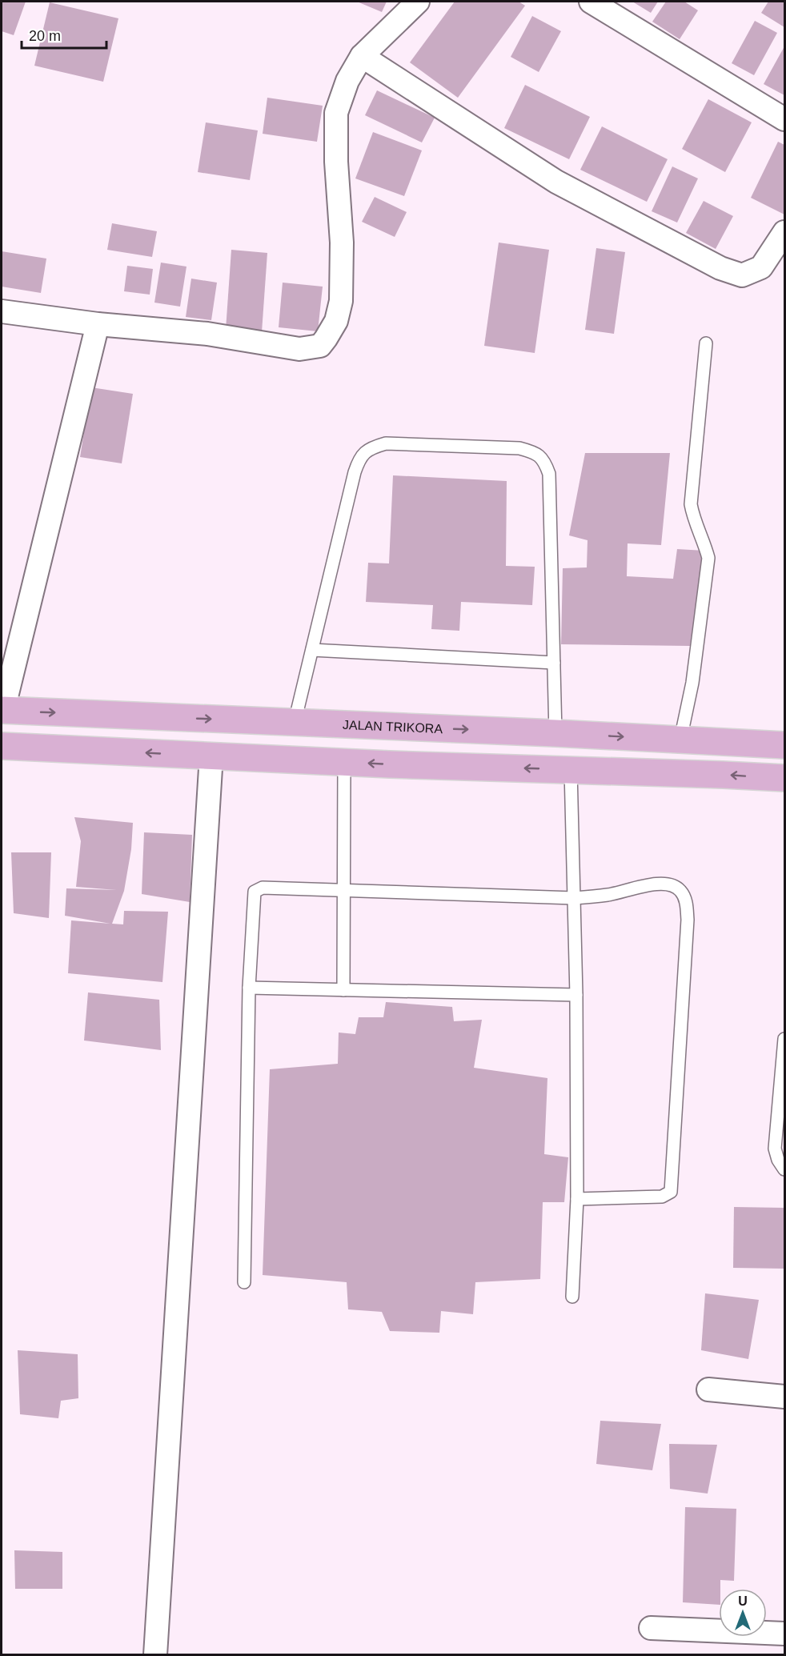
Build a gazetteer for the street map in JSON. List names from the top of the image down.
{
  "streets": {
    "main road": ["JALAN TRIKORA"]
  },
  "scale_bar": "20 m",
  "north": "top"
}
